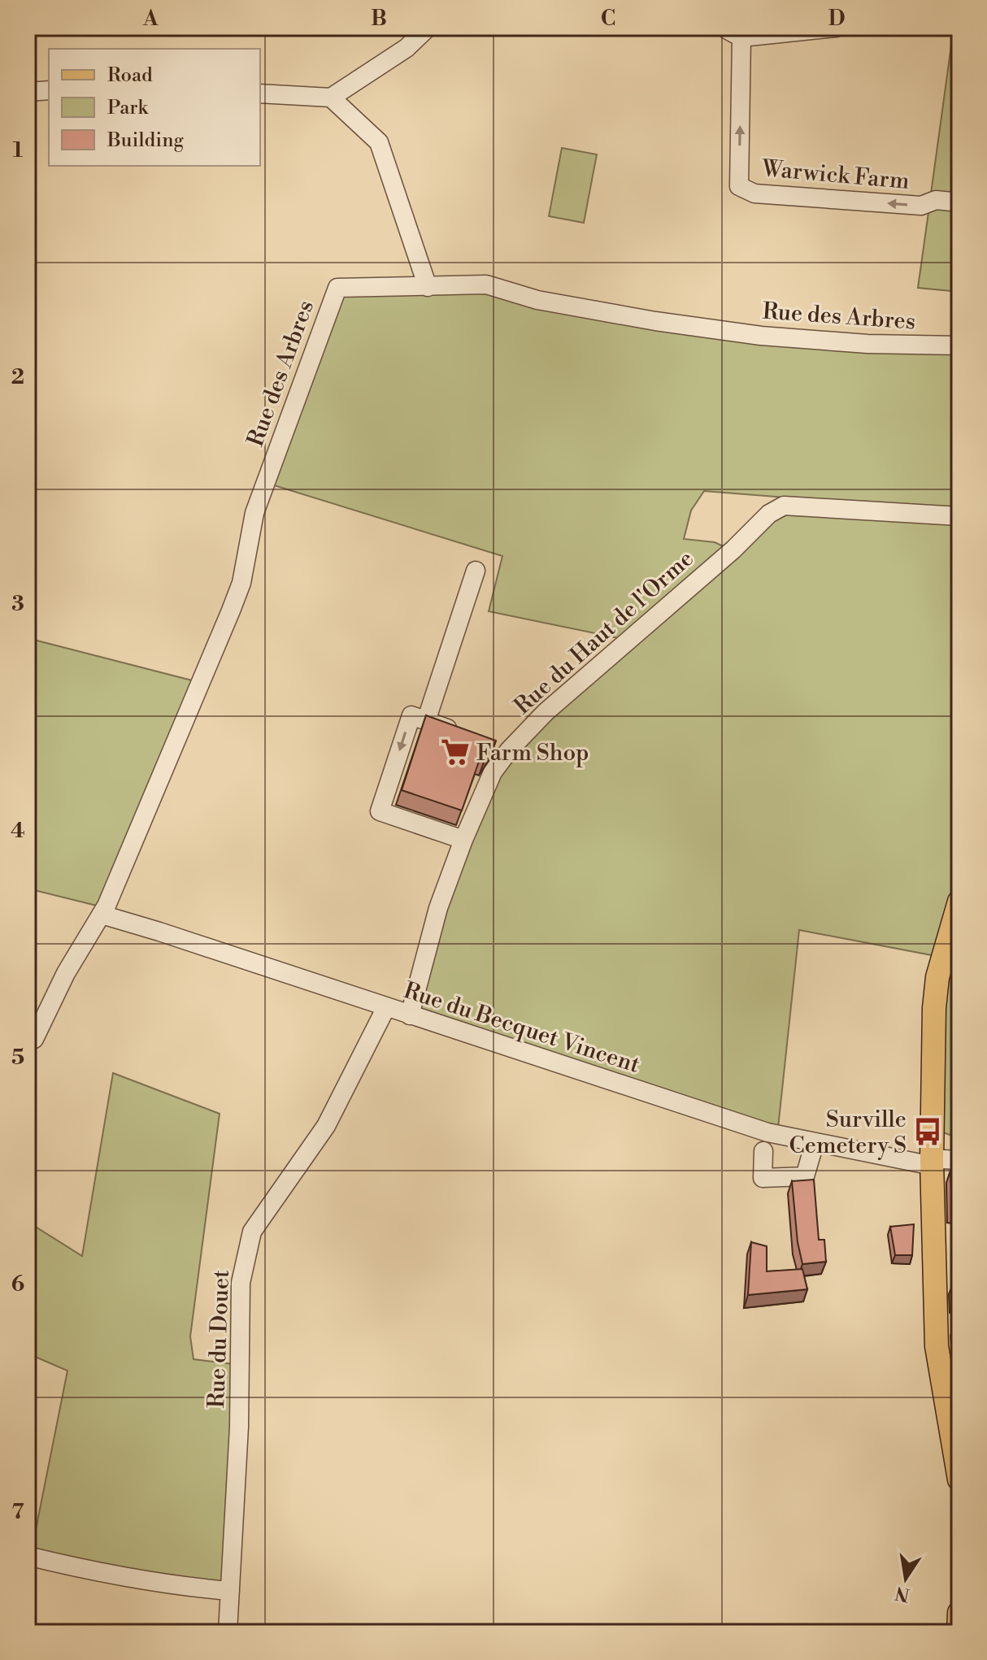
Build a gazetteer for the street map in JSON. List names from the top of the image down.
{
  "streets": {
    "street": [
      "Warwick Farm",
      "Rue des Arbres",
      "Rue du Haut de l'Orme",
      "Rue du Becquet Vincent",
      "Rue du Douet"
    ]
  },
  "crossings": [
    ["Rue des Arbres", "Rue du Becquet Vincent"],
    ["Rue du Haut de l'Orme", "Rue du Becquet Vincent"],
    ["Rue du Becquet Vincent", "Rue du Douet"]
  ],
  "places": {
    "supermarket": ["Farm Shop"],
    "bus stop": ["Surville Cemetery S"]
  },
  "legend": ["Road", "Park", "Building"],
  "north": "bottom",
  "grid": {
    "columns": [
      "A",
      "B",
      "C",
      "D"
    ],
    "rows": [
      "1",
      "2",
      "3",
      "4",
      "5",
      "6",
      "7"
    ]
  }
}
